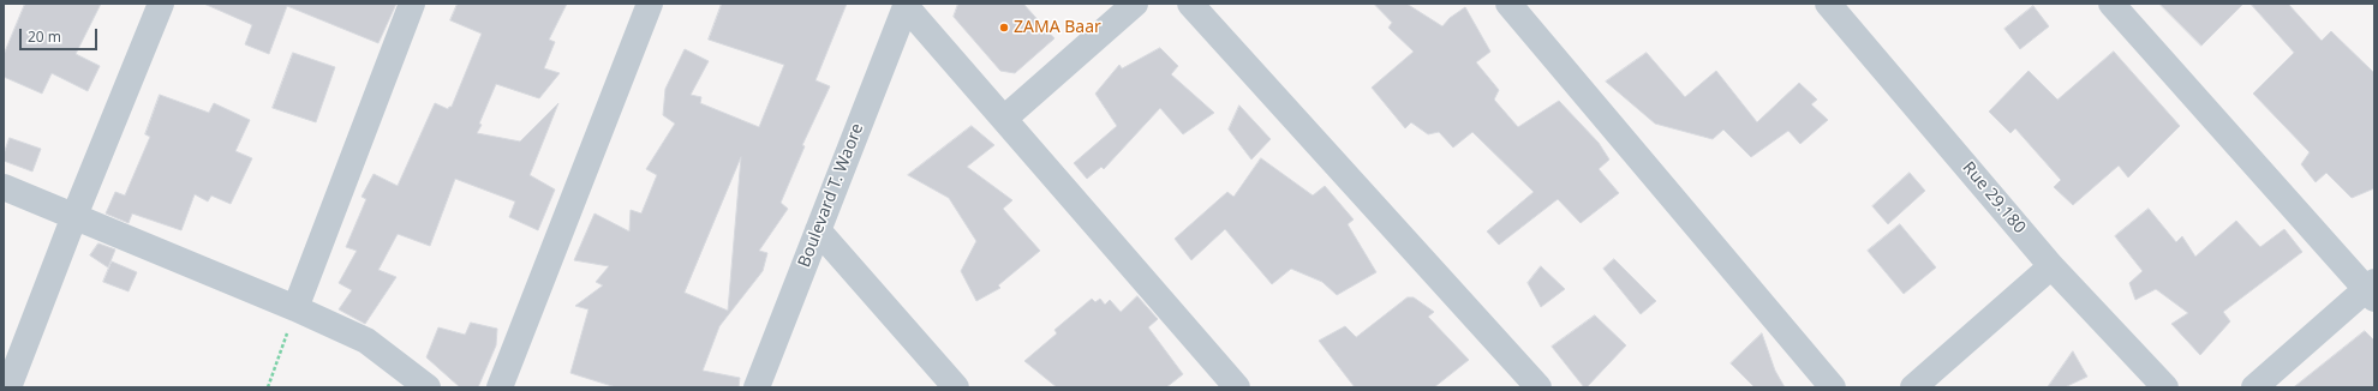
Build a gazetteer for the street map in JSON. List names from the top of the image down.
{
  "streets": {
    "street": ["Boulevard T. Waore", "Rue 29.180"]
  },
  "places": ["ZAMA Baar"],
  "scale_bar": "20 m"
}
